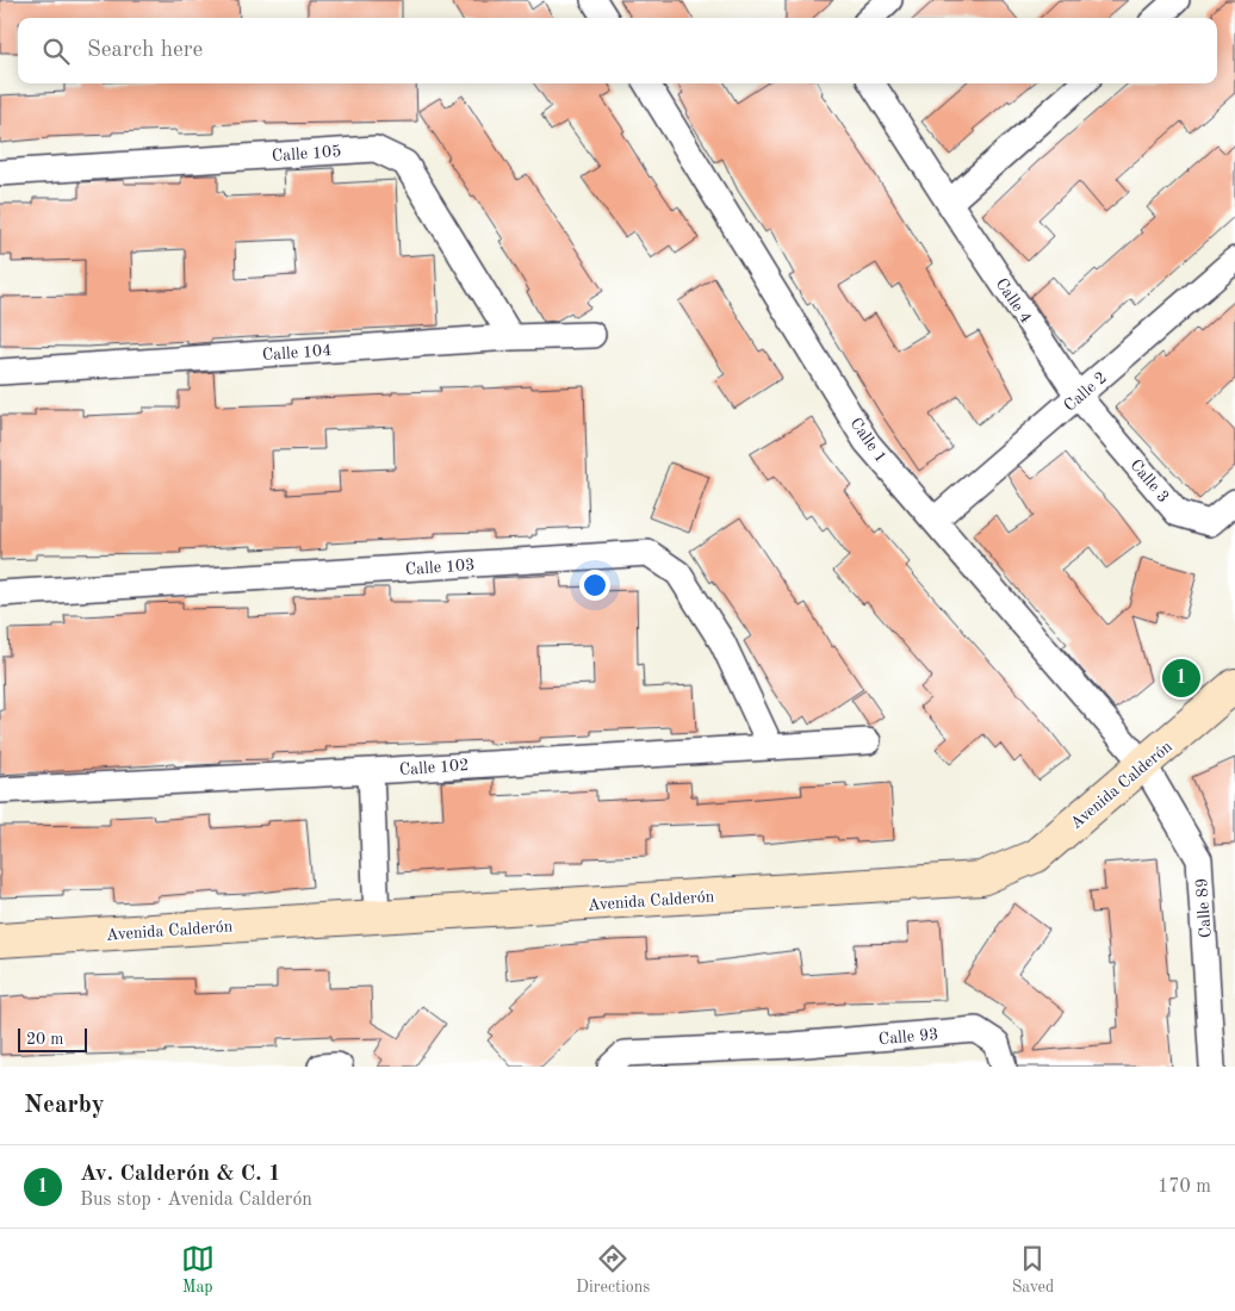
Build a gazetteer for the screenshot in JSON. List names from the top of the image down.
{
  "streets": {
    "street": [
      "Calle 105",
      "Calle 4",
      "Calle 104",
      "Calle 2",
      "Calle 1",
      "Calle 3",
      "Calle 103",
      "Calle 102",
      "Avenida Calderón",
      "Calle 89",
      "Calle 93"
    ]
  },
  "crossings": [
    ["Calle 105", "Calle 104"],
    ["Calle 4", "Calle 2"],
    ["Calle 4", "Calle 3"],
    ["Calle 2", "Calle 1"],
    ["Calle 2", "Calle 3"],
    ["Calle 1", "Avenida Calderón"],
    ["Calle 1", "Calle 89"],
    ["Calle 103", "Calle 102"],
    ["Avenida Calderón", "Calle 89"]
  ],
  "scale_bar": "20 m",
  "page": {
    "search": "Search here",
    "pins": "1",
    "scale": "20 m",
    "heading": "Nearby",
    "list": [
      {
        "mark": "1",
        "name": "Av. Calderón & C. 1",
        "note": "Bus stop · Avenida Calderón",
        "value": "170 m"
      }
    ],
    "nav": ["Map", "Directions", "Saved"]
  }
}
